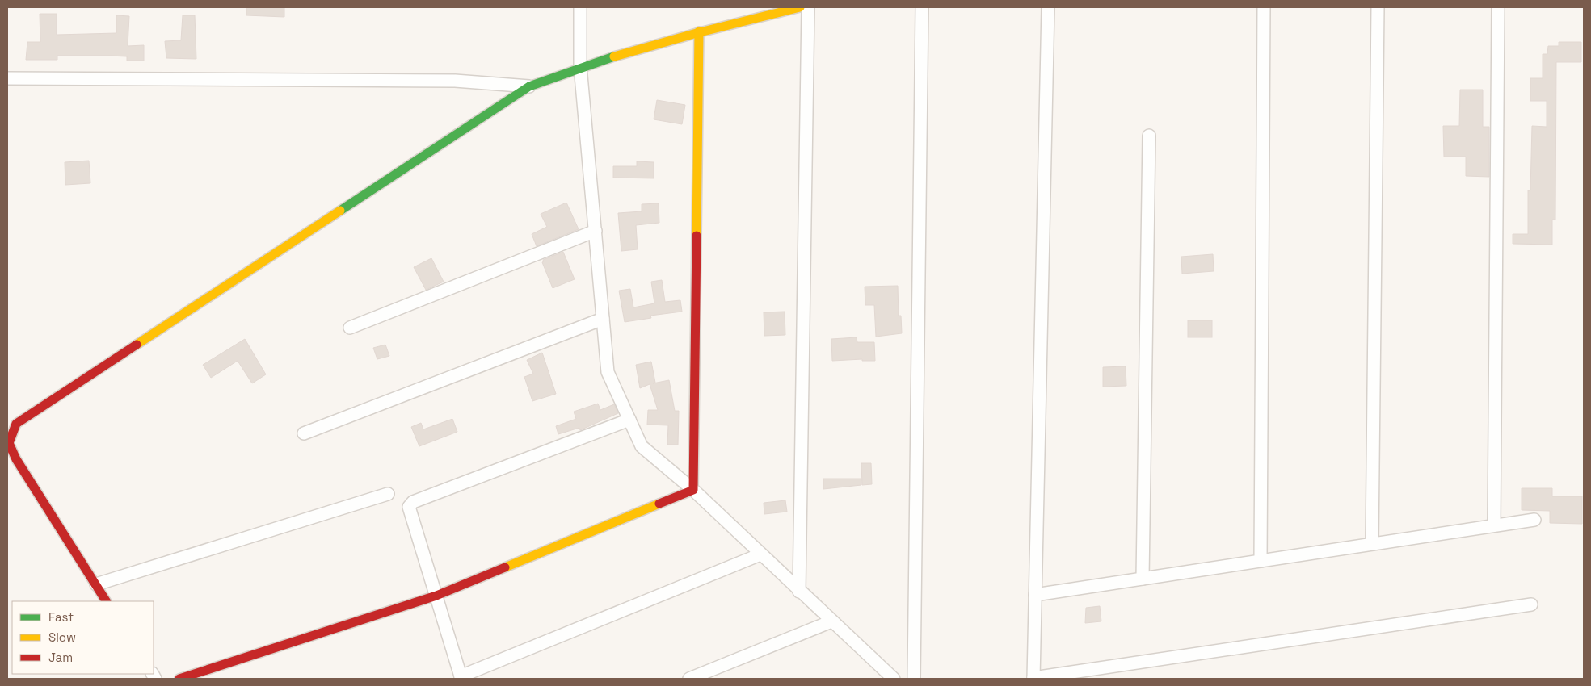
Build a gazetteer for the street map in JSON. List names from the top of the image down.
{
  "legend": ["Fast", "Slow", "Jam"]
}
